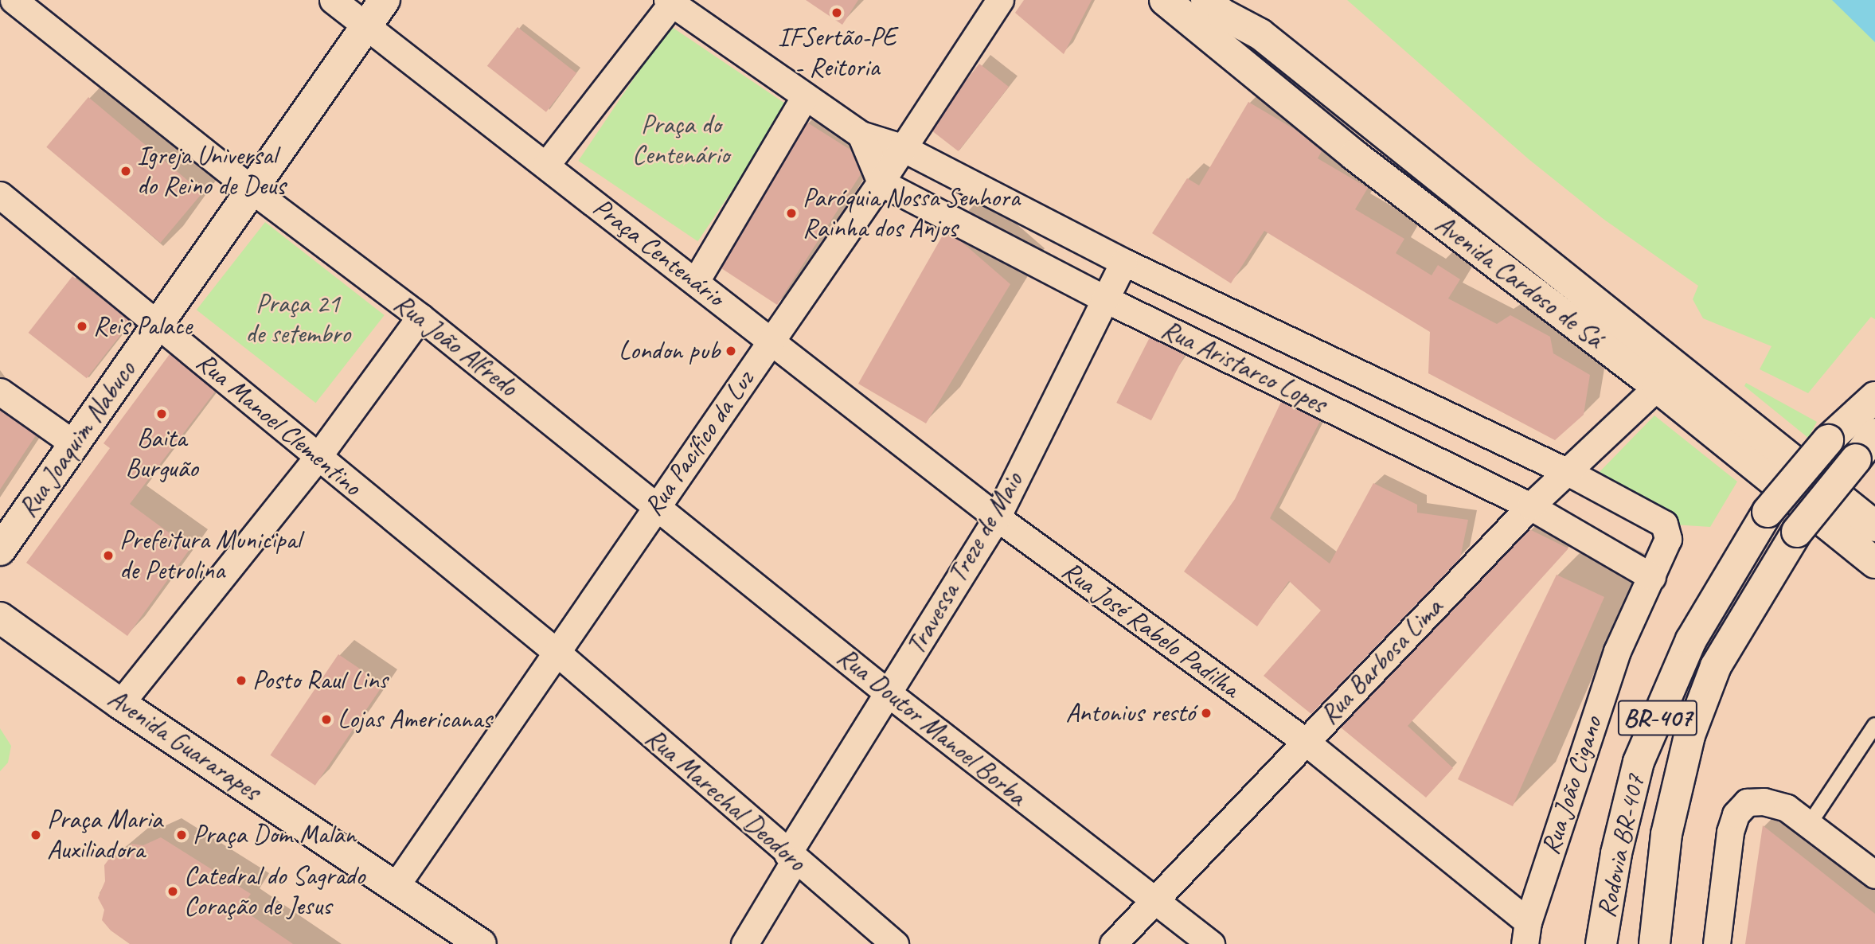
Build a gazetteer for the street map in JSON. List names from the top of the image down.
{
  "streets": {
    "main road": [
      "Avenida Cardoso de Sá",
      "Rua Joaquim Nabuco",
      "BR-407",
      "Avenida Guararapes",
      "Rodovia BR-407"
    ],
    "street": [
      "Praça Centenário",
      "Rua João Alfredo",
      "Rua Aristarco Lopes",
      "Rua Manoel Clementino",
      "Rua Pacífico da Luz",
      "Travessa Treze de Maio",
      "Rua José Rabelo Padilha",
      "Rua Barbosa Lima",
      "Rua Doutor Manoel Borba",
      "Rua João Cigano",
      "Rua Marechal Deodoro"
    ]
  },
  "crossings": [
    ["Praça Centenário", "Rua Joaquim Nabuco"],
    ["Praça Centenário", "Rua Pacífico da Luz"],
    ["Praça Centenário", "Rua José Rabelo Padilha"],
    ["Avenida Cardoso de Sá", "Rua Barbosa Lima"],
    ["Rua João Alfredo", "Rua Joaquim Nabuco"],
    ["Rua João Alfredo", "Rua Pacífico da Luz"],
    ["Rua João Alfredo", "Rua Doutor Manoel Borba"],
    ["Rua Aristarco Lopes", "Rua Pacífico da Luz"],
    ["Rua Aristarco Lopes", "Travessa Treze de Maio"],
    ["Rua Aristarco Lopes", "Rua Barbosa Lima"],
    ["Rua Aristarco Lopes", "Rua João Cigano"],
    ["Rua Manoel Clementino", "Rua Joaquim Nabuco"],
    ["Rua Manoel Clementino", "Rua Pacífico da Luz"],
    ["Rua Manoel Clementino", "Rua Marechal Deodoro"],
    ["Rua Pacífico da Luz", "Rua José Rabelo Padilha"],
    ["Rua Pacífico da Luz", "Rua Doutor Manoel Borba"],
    ["Rua Pacífico da Luz", "Avenida Guararapes"],
    ["Rua Pacífico da Luz", "Rua Marechal Deodoro"],
    ["Travessa Treze de Maio", "Rua José Rabelo Padilha"],
    ["Travessa Treze de Maio", "Rua Doutor Manoel Borba"],
    ["Travessa Treze de Maio", "Rua Marechal Deodoro"],
    ["Rua José Rabelo Padilha", "Rua Barbosa Lima"],
    ["Rua José Rabelo Padilha", "Rua João Cigano"],
    ["Rua Barbosa Lima", "Rua Doutor Manoel Borba"]
  ],
  "parks": ["Praça do Centenário", "Praça 21 de setembro"],
  "places": [
    "IFSertão-PE - Reitoria",
    "Igreja Universal do Reino de Deus",
    "Paróquia Nossa Senhora Rainha dos Anjos",
    "Reis Palace",
    "London pub",
    "Baita Burguão",
    "Prefeitura Municipal de Petrolina",
    "Posto Raul Lins",
    "Antonius restó",
    "Lojas Americanas",
    "Praça Maria Auxiliadora",
    "Praça Dom Malan",
    "Catedral do Sagrado Coração de Jesus"
  ]
}
